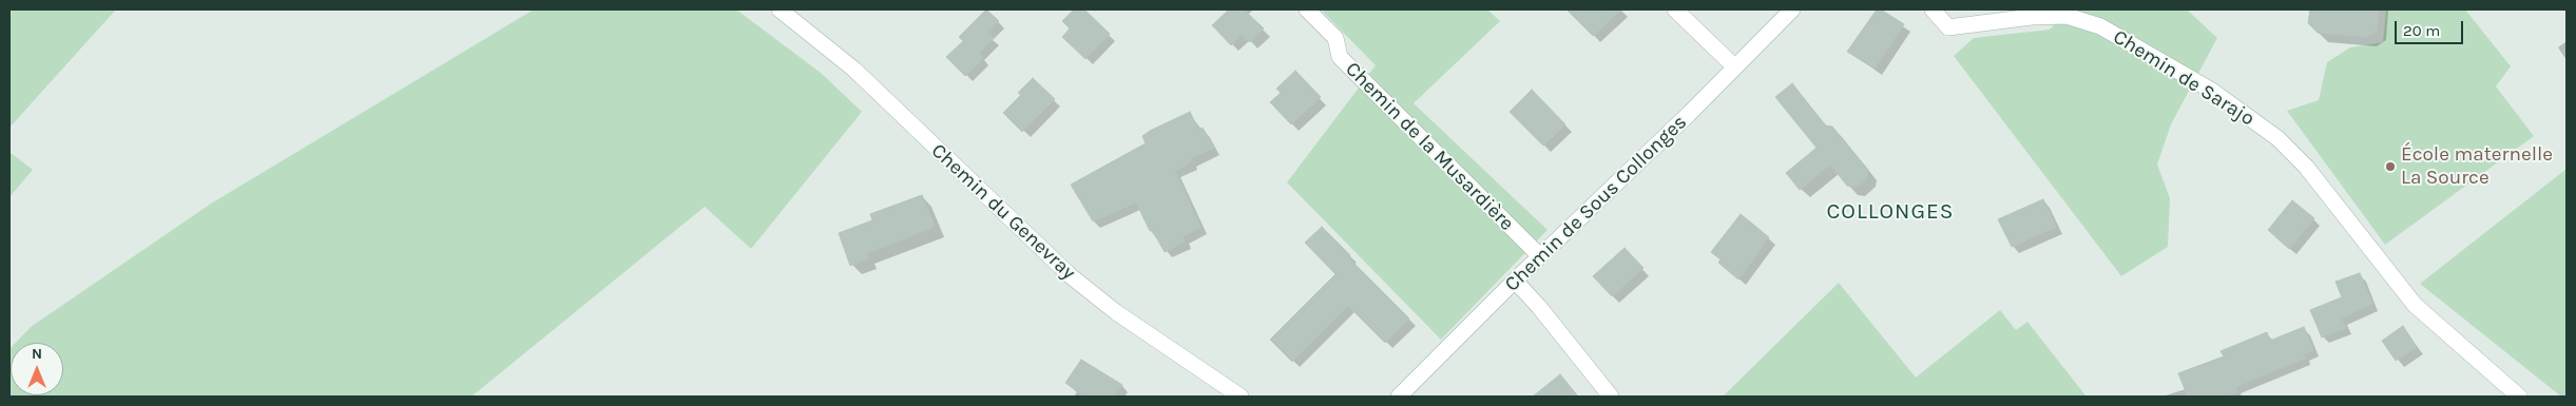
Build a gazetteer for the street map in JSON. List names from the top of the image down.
{
  "streets": {
    "street": [
      "Chemin de Sarajo",
      "Chemin de la Musardière",
      "Chemin de Sous Collonges",
      "Chemin du Genevray"
    ]
  },
  "crossings": [
    ["Chemin de la Musardière", "Chemin de Sous Collonges"]
  ],
  "districts": ["COLLONGES"],
  "places": ["École maternelle La Source"],
  "scale_bar": "20 m",
  "north": "top"
}
